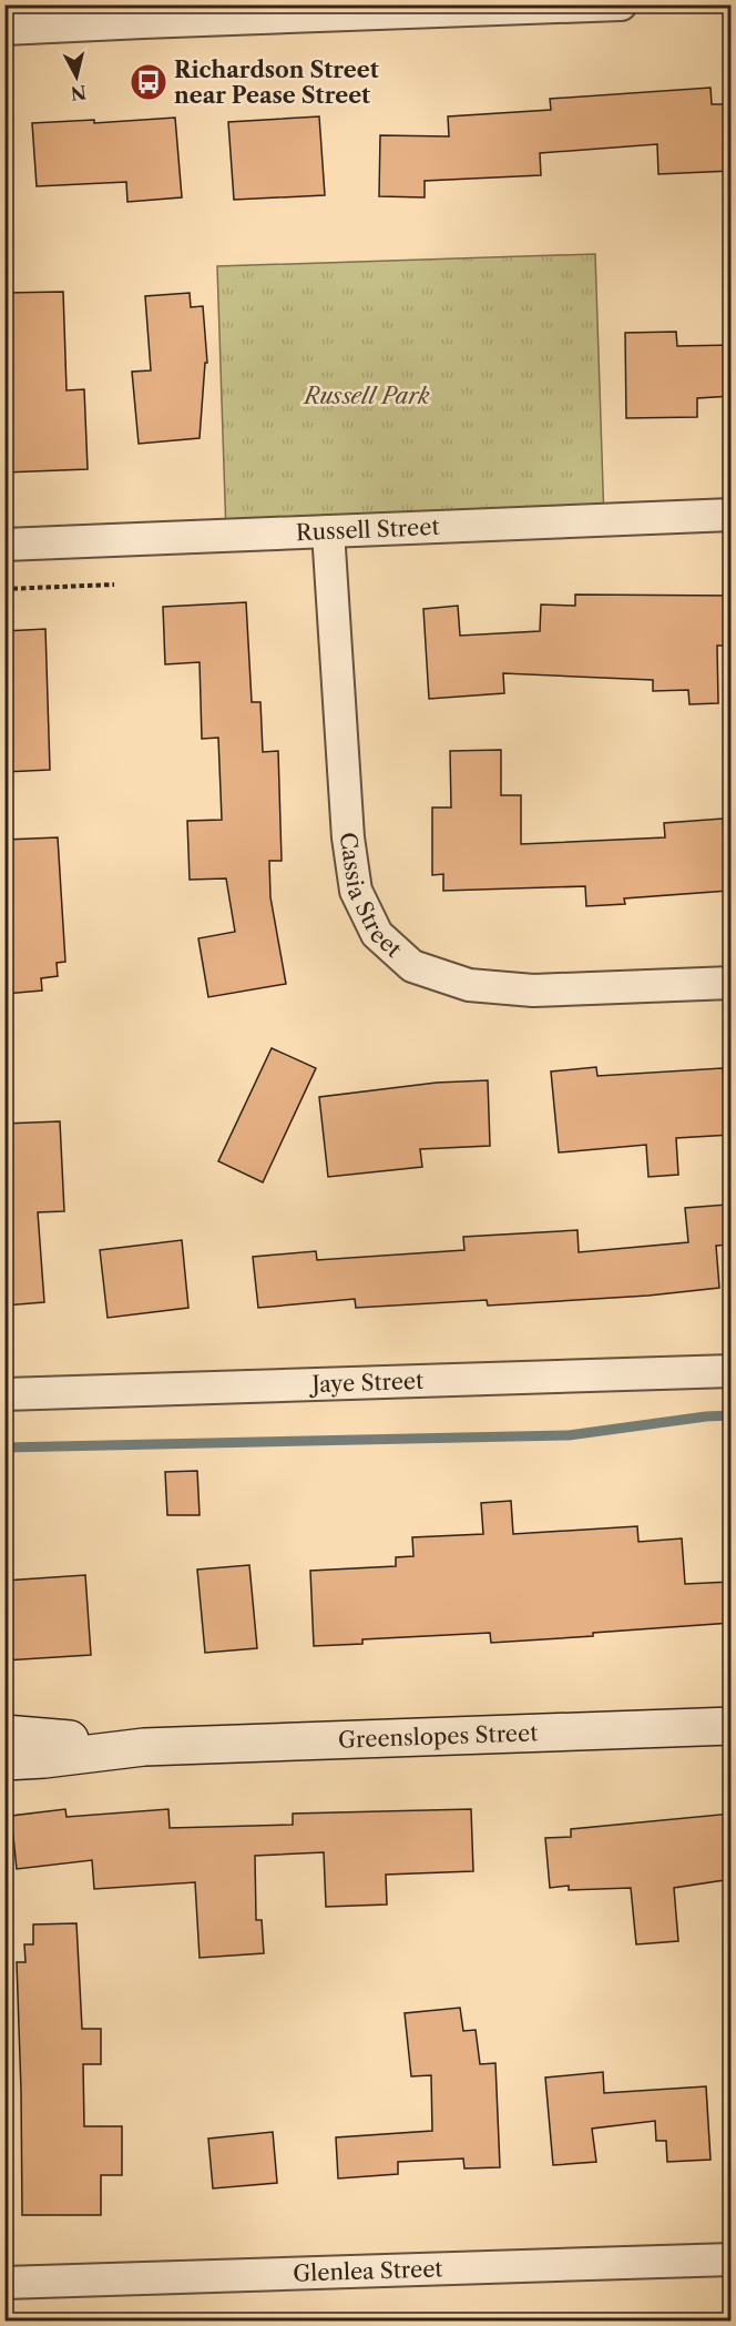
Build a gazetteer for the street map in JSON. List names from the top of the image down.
{
  "streets": {
    "street": [
      "Russell Street",
      "Cassia Street",
      "Jaye Street",
      "Greenslopes Street",
      "Glenlea Street"
    ]
  },
  "crossings": [
    ["Russell Street", "Cassia Street"]
  ],
  "parks": ["Russell Park"],
  "places": {
    "bus stop": ["Richardson Street near Pease Street"]
  },
  "north": "bottom"
}
